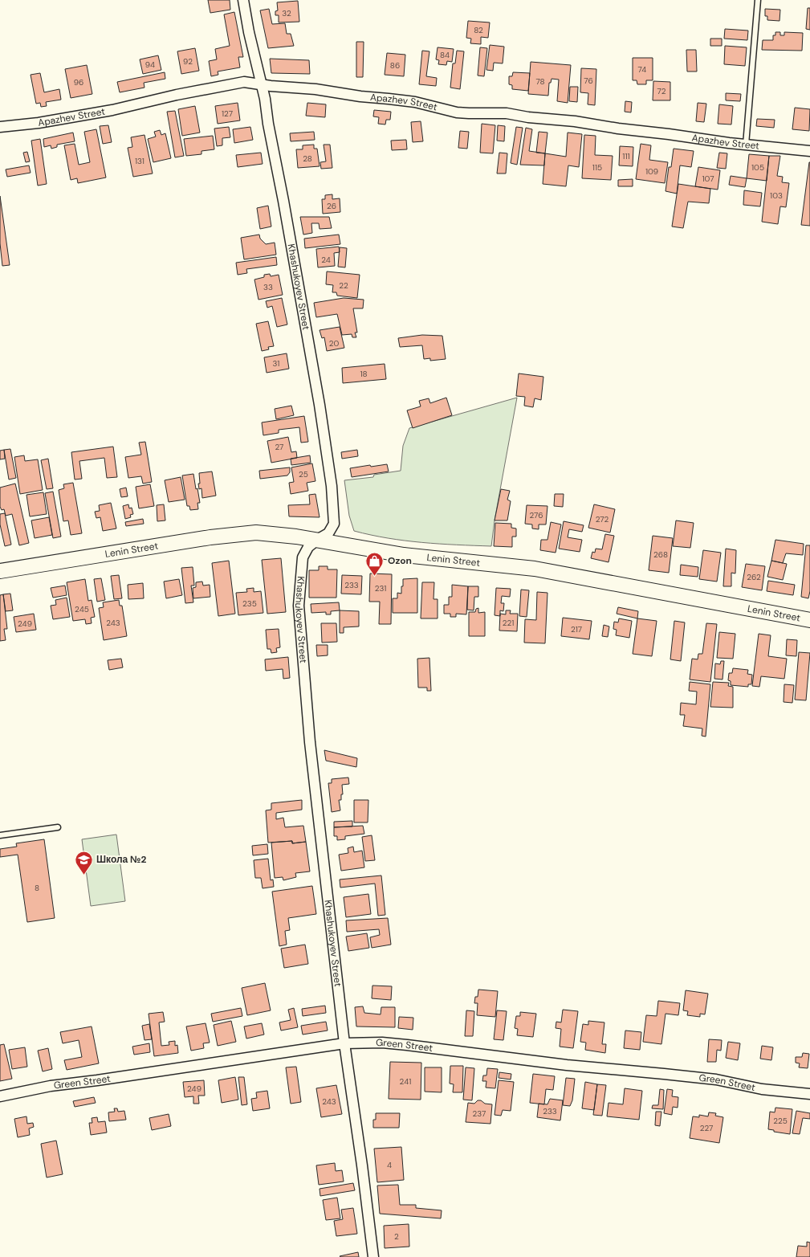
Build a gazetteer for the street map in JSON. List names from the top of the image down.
{
  "streets": {
    "street": [
      "Apazhev Street",
      "Khashukoyev Street",
      "Lenin Street",
      "Green Street"
    ]
  },
  "crossings": [
    ["Apazhev Street", "Khashukoyev Street"],
    ["Khashukoyev Street", "Lenin Street"],
    ["Khashukoyev Street", "Green Street"]
  ],
  "places": {
    "shop": ["Ozon"],
    "school or university": ["Школа №2"]
  },
  "house_numbers": [
    "32",
    "82",
    "84",
    "92",
    "94",
    "86",
    "74",
    "76",
    "78",
    "96",
    "72",
    "127",
    "111",
    "28",
    "131",
    "115",
    "105",
    "109",
    "107",
    "103",
    "26",
    "24",
    "22",
    "33",
    "20",
    "31",
    "18",
    "27",
    "25",
    "276",
    "272",
    "268",
    "262",
    "233",
    "231",
    "235",
    "245",
    "243",
    "221",
    "249",
    "217",
    "8",
    "241",
    "249",
    "243",
    "233",
    "237",
    "225",
    "227",
    "4",
    "2"
  ]
}
